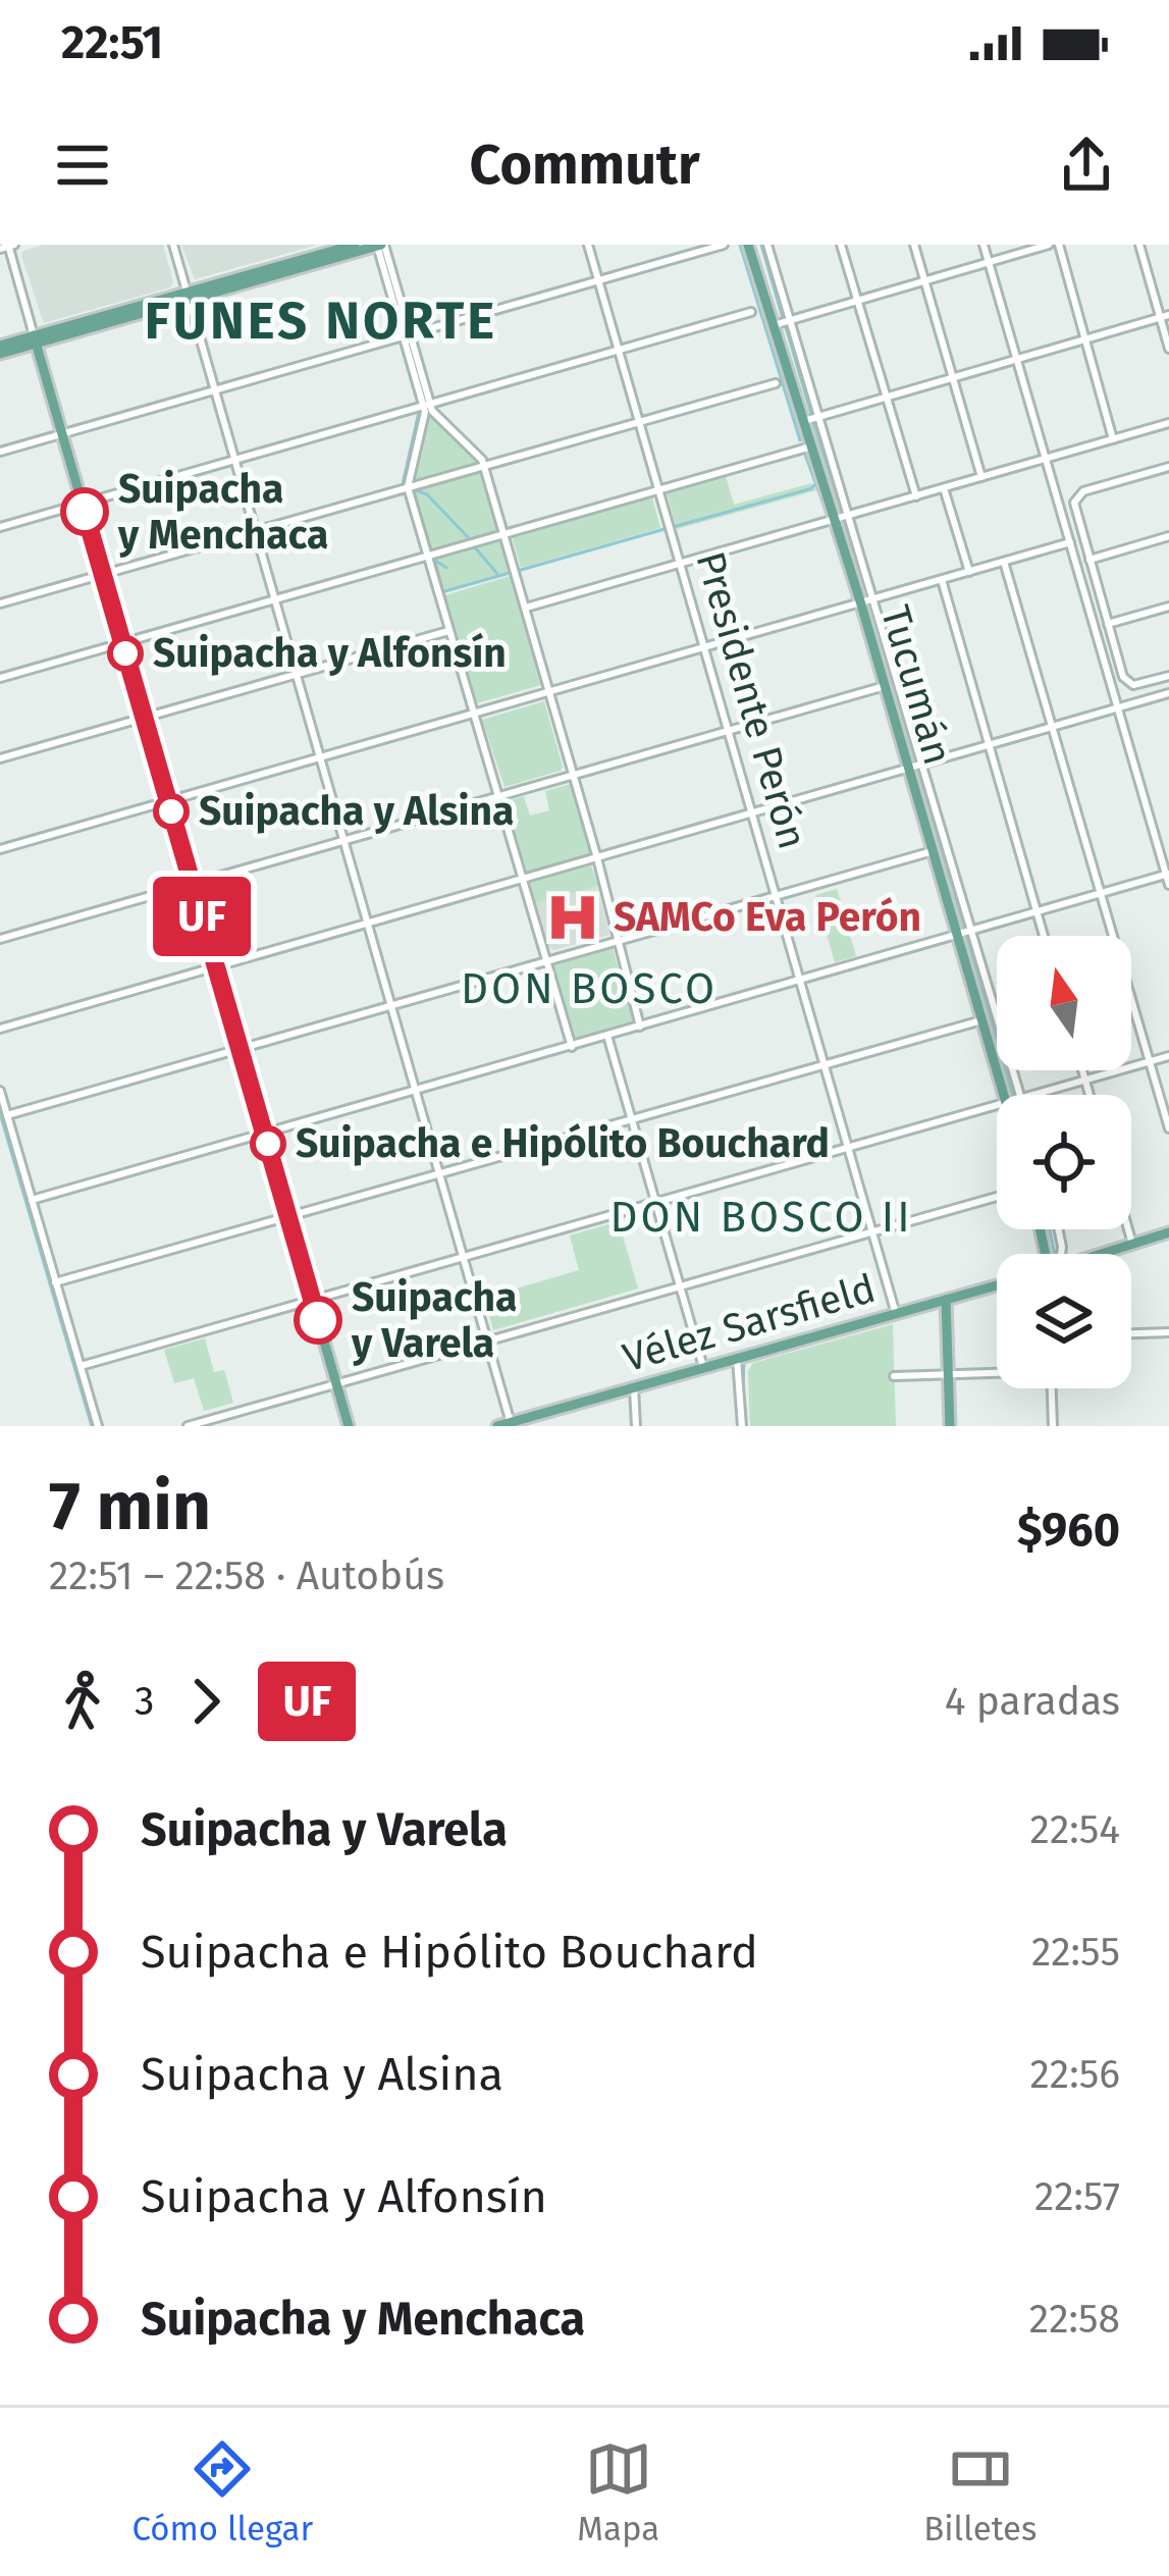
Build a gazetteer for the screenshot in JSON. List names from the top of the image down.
{
  "streets": {
    "main road": ["Tucumán", "Vélez Sarsfield"],
    "street": ["Presidente Perón"]
  },
  "crossings": [
    ["Presidente Perón", "Vélez Sarsfield"]
  ],
  "districts": ["FUNES NORTE", "DON BOSCO", "DON BOSCO II"],
  "places": {
    "other": [
      "Suipacha y Menchaca",
      "Suipacha y Alfonsín",
      "Suipacha y Alsina",
      "Suipacha e Hipólito Bouchard",
      "Suipacha y Varela"
    ],
    "hospital": ["SAMCo Eva Perón"]
  },
  "lines": ["bus line UF"],
  "north": "top",
  "page": {
    "status": "22:51",
    "header": "Commutr",
    "on_map": "UF",
    "heading": ["7 min", "22:51 – 22:58 · Autobús", "$960"],
    "legs": ["3", "UF", "4 paradas"],
    "list": [
      {
        "name": "Suipacha y Varela",
        "value": "22:54"
      },
      {
        "name": "Suipacha e Hipólito Bouchard",
        "value": "22:55"
      },
      {
        "name": "Suipacha y Alsina",
        "value": "22:56"
      },
      {
        "name": "Suipacha y Alfonsín",
        "value": "22:57"
      },
      {
        "name": "Suipacha y Menchaca",
        "value": "22:58"
      }
    ],
    "tabs": ["Cómo llegar", "Mapa", "Billetes"]
  }
}
